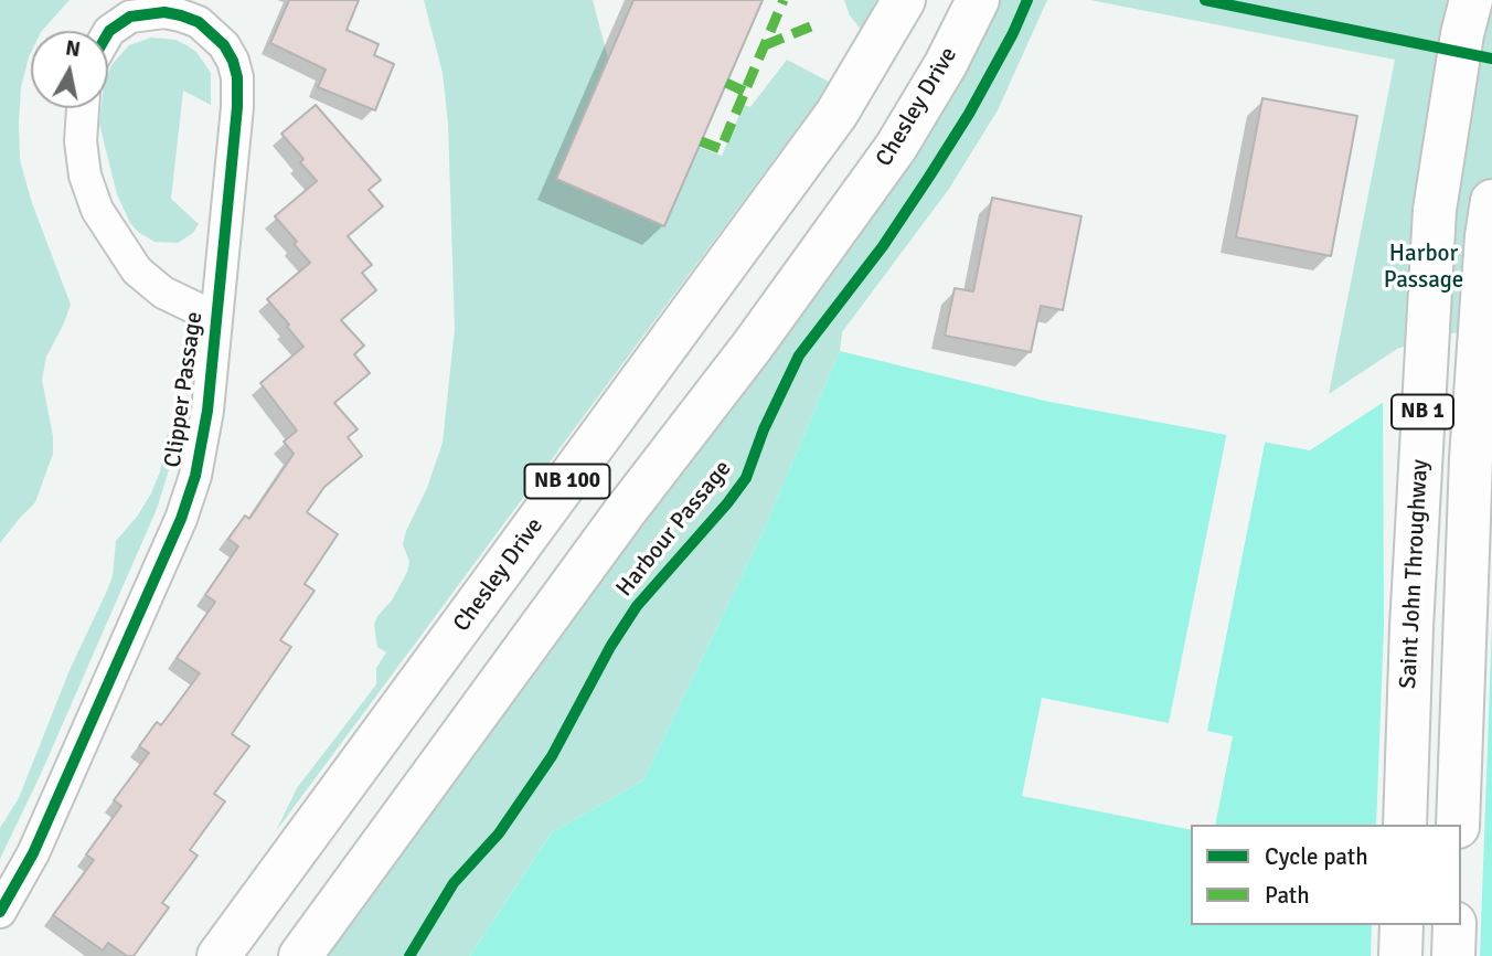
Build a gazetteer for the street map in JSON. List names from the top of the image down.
{
  "streets": {
    "main road": [
      "Chesley Drive",
      "NB 1",
      "NB 100",
      "Saint John Throughway"
    ],
    "street": ["Clipper Passage"],
    "cycle path": ["Harbour Passage"]
  },
  "parks": ["Harbor Passage"],
  "legend": ["Cycle path", "Path"],
  "north": "top"
}
